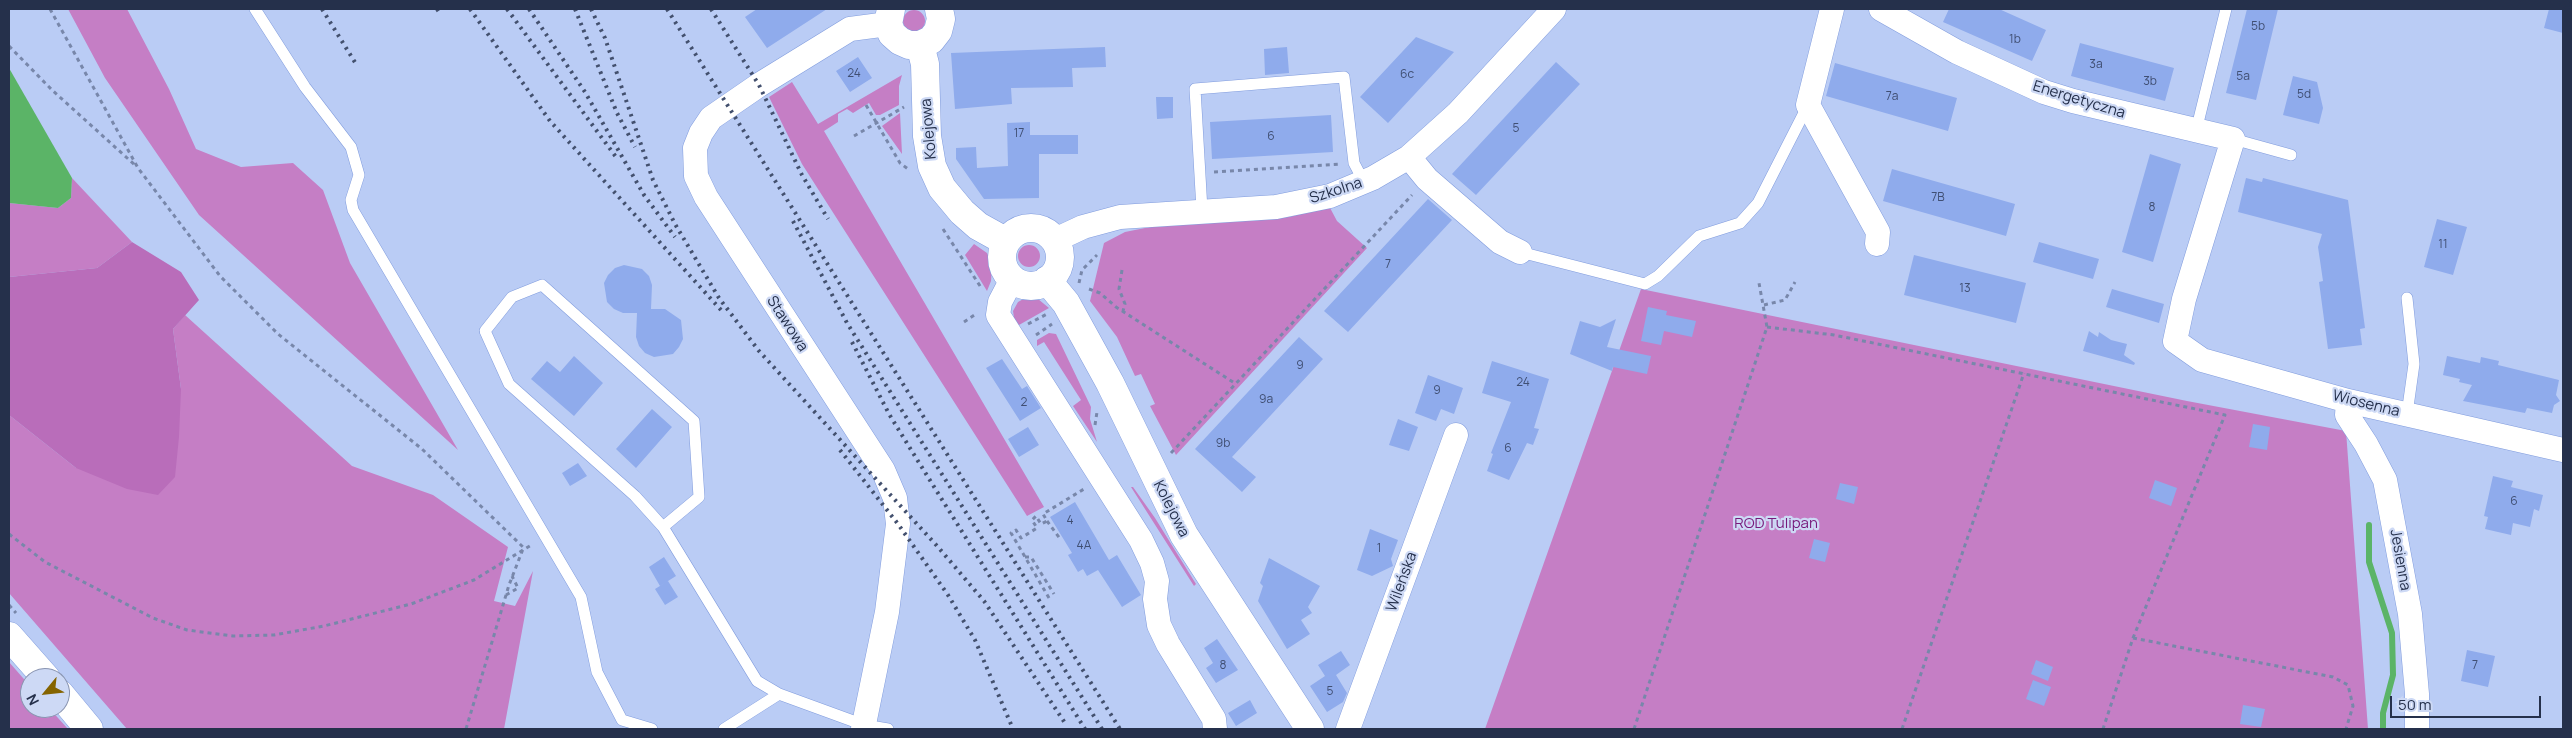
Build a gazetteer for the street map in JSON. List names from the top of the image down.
{
  "streets": {
    "street": [
      "Energetyczna",
      "Kolejowa",
      "Szkolna",
      "Stawowa",
      "Wiosenna",
      "Jesienna",
      "Wileńska"
    ]
  },
  "crossings": [
    ["Energetyczna", "Wiosenna"],
    ["Kolejowa", "Szkolna"],
    ["Wiosenna", "Jesienna"]
  ],
  "parks": ["ROD Tulipan"],
  "house_numbers": [
    "5b",
    "1b",
    "3a",
    "24",
    "6c",
    "5a",
    "3b",
    "5d",
    "7a",
    "5",
    "17",
    "6",
    "7B",
    "8",
    "11",
    "7",
    "13",
    "9",
    "24",
    "9",
    "9a",
    "2",
    "9b",
    "6",
    "6",
    "4",
    "4A",
    "1",
    "8",
    "7",
    "5"
  ],
  "scale_bar": "50 m",
  "north": "bottom left"
}
